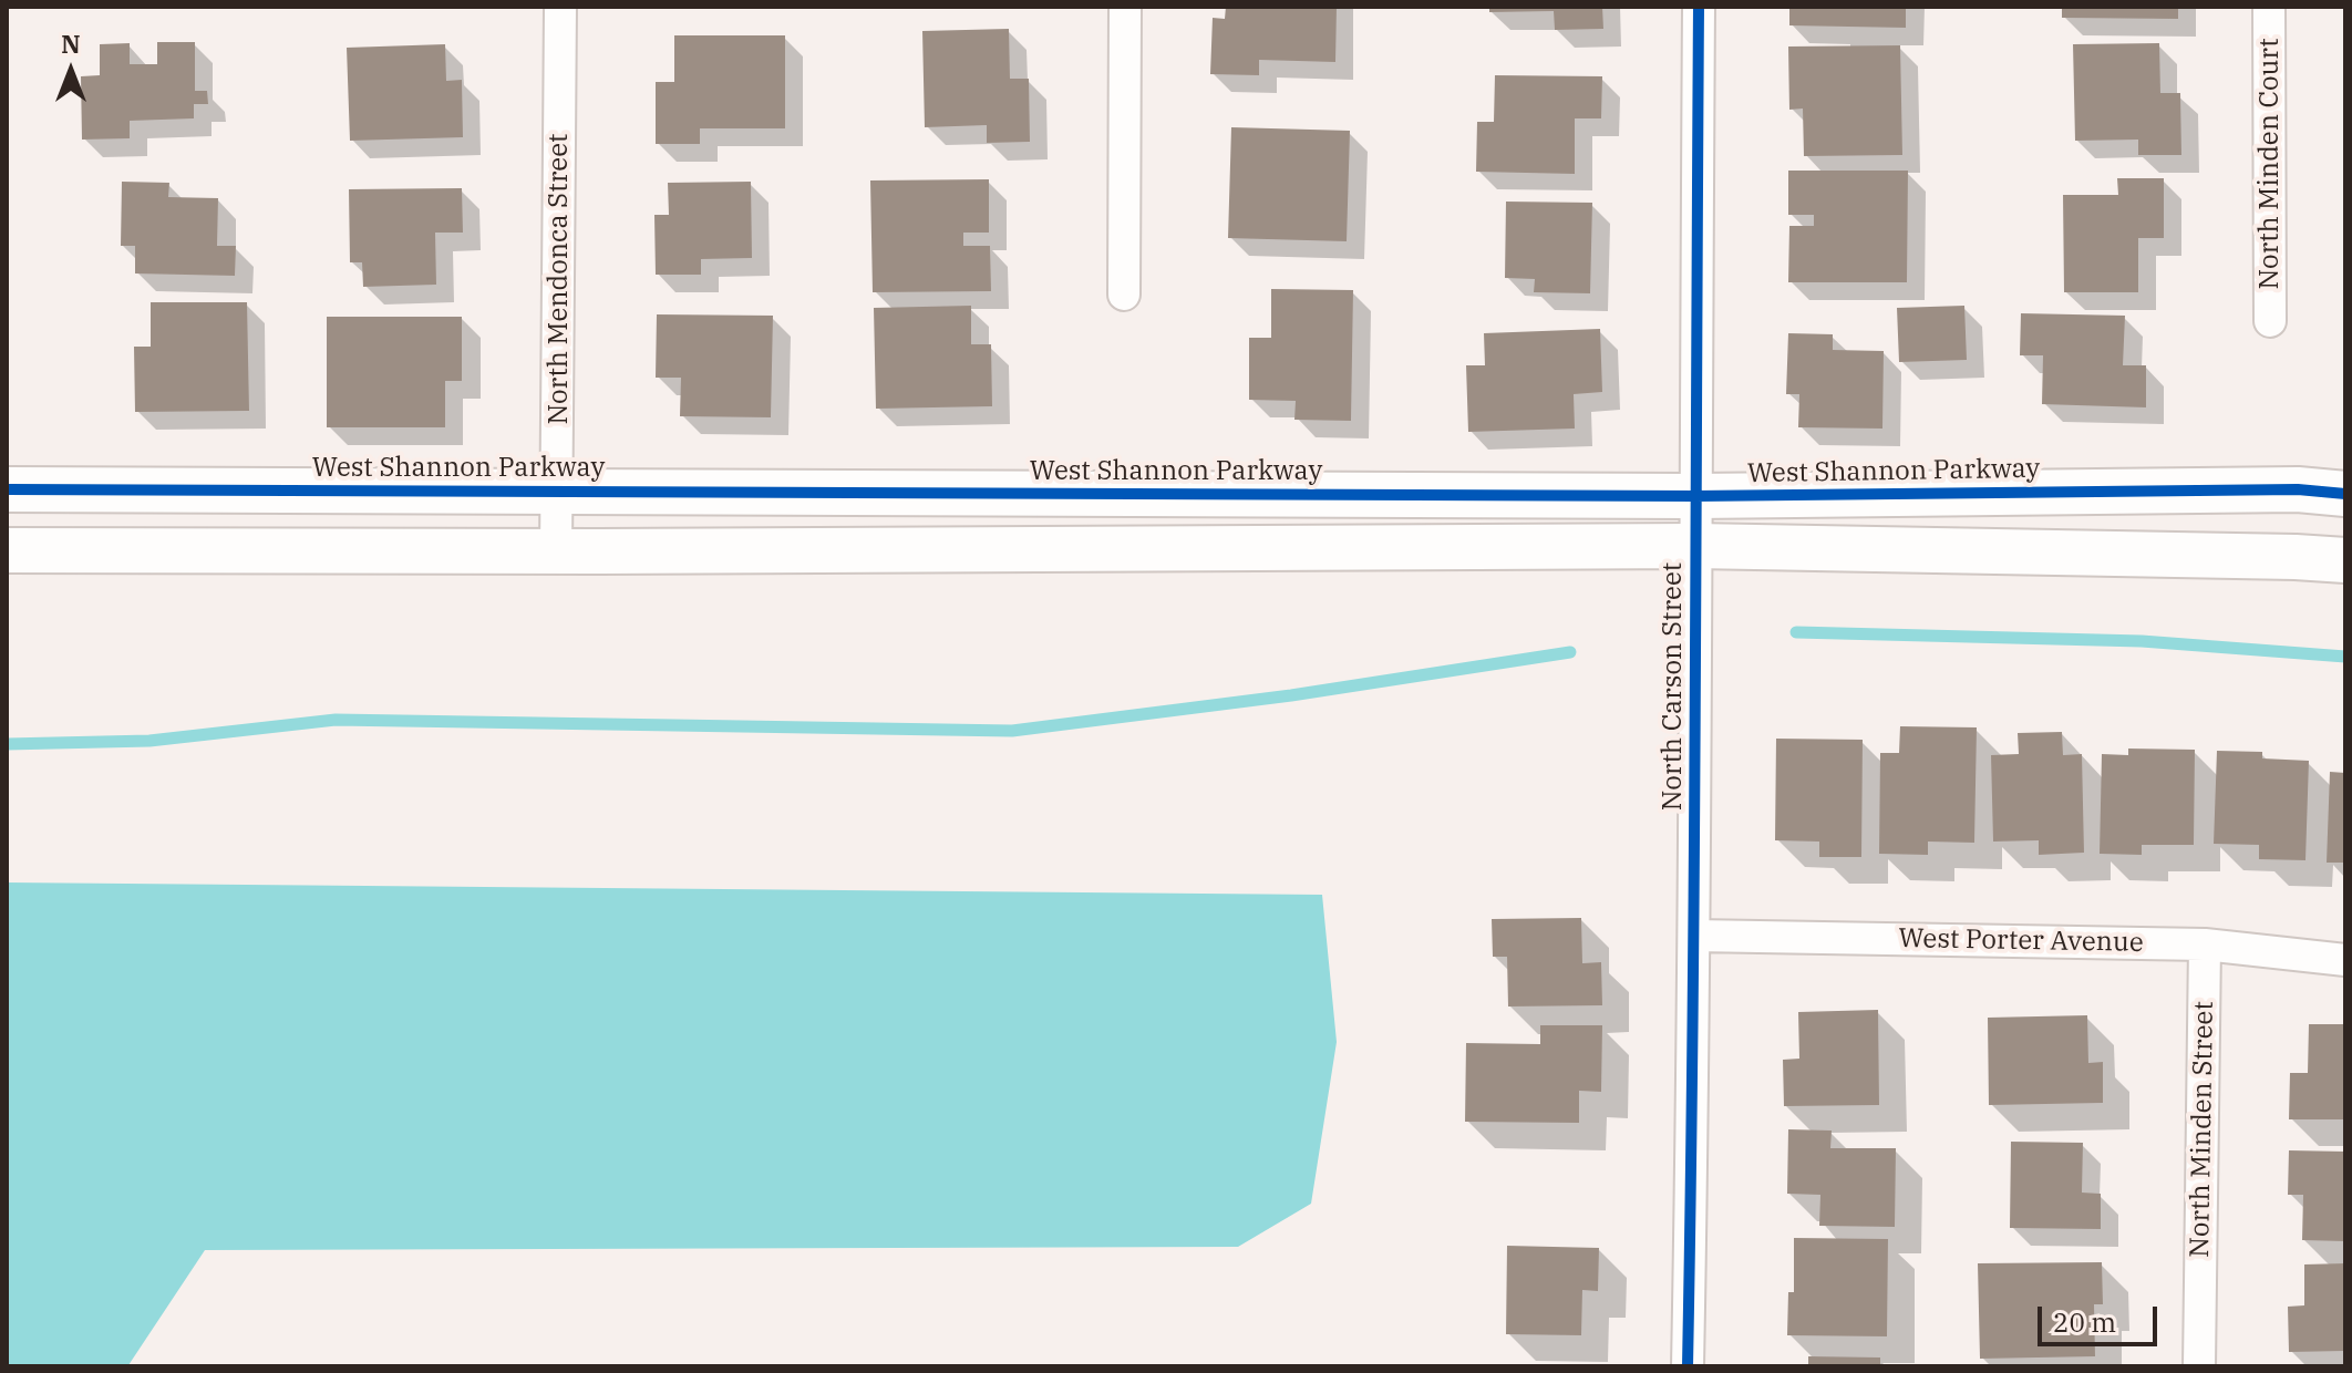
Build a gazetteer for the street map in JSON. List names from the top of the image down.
{
  "streets": {
    "street": [
      "North Minden Court",
      "North Mendonca Street",
      "West Shannon Parkway",
      "North Carson Street",
      "West Porter Avenue",
      "North Minden Street"
    ]
  },
  "crossings": [
    ["North Mendonca Street", "West Shannon Parkway"],
    ["West Shannon Parkway", "North Carson Street"],
    ["North Carson Street", "West Porter Avenue"],
    ["West Porter Avenue", "North Minden Street"]
  ],
  "scale_bar": "20 m",
  "north": "top"
}
